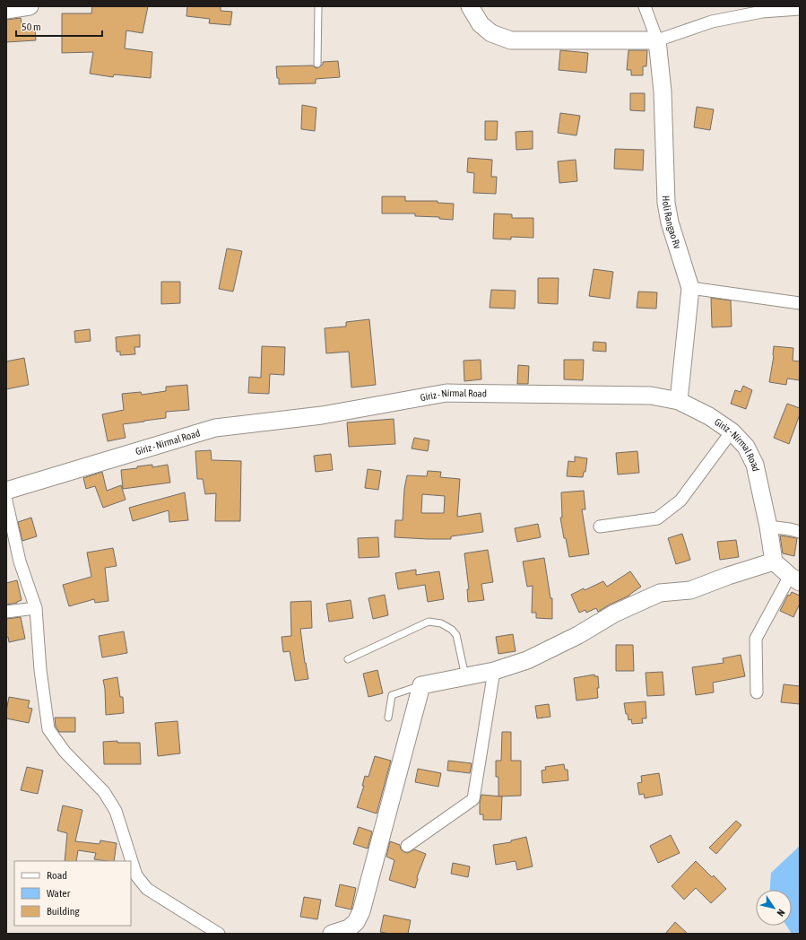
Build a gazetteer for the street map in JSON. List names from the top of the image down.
{
  "streets": {
    "street": ["Holi Rangao Rv", "Giriz - Nirmal Road"]
  },
  "crossings": [
    ["Holi Rangao Rv", "Giriz - Nirmal Road"]
  ],
  "legend": ["Road", "Water", "Building"],
  "scale_bar": "50 m",
  "north": "bottom right"
}
